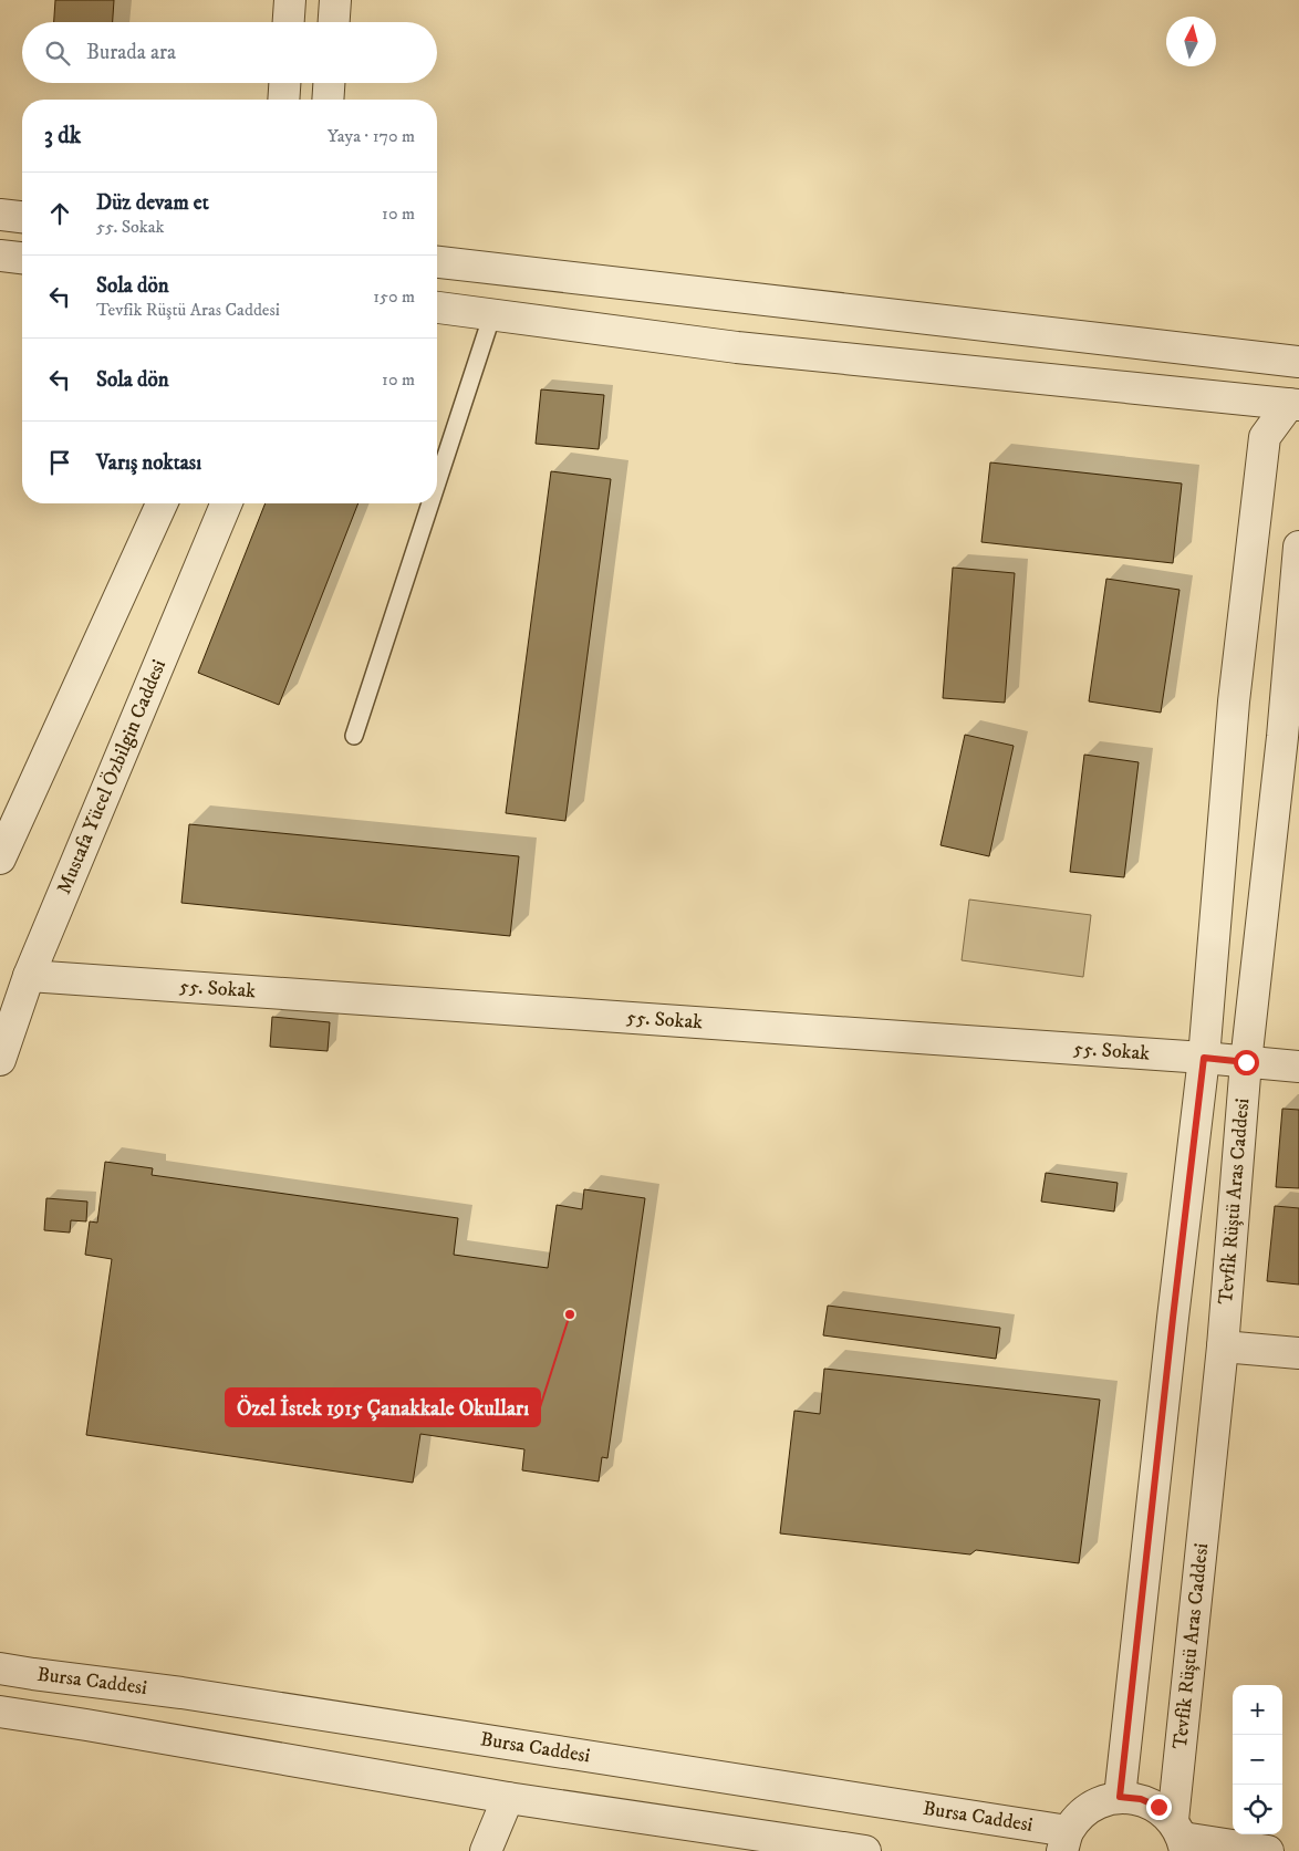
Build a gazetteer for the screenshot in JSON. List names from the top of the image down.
{
  "streets": {
    "street": [
      "Mustafa Yücel Özbilgin Caddesi",
      "55. Sokak",
      "Tevfik Rüştü Aras Caddesi",
      "Bursa Caddesi"
    ]
  },
  "crossings": [
    ["Mustafa Yücel Özbilgin Caddesi", "55. Sokak"],
    ["55. Sokak", "Tevfik Rüştü Aras Caddesi"]
  ],
  "places": ["Özel İstek 1915 Çanakkale Okulları"],
  "north": "top",
  "page": {
    "search": "Burada ara",
    "heading": ["3 dk", "Yaya · 170 m"],
    "list": [
      ["Düz devam et", "55. Sokak", "10 m"],
      ["Sola dön", "Tevfik Rüştü Aras Caddesi", "150 m"],
      ["Sola dön", "10 m"],
      "Varış noktası"
    ],
    "map_buttons": ["+", "−"]
  }
}
